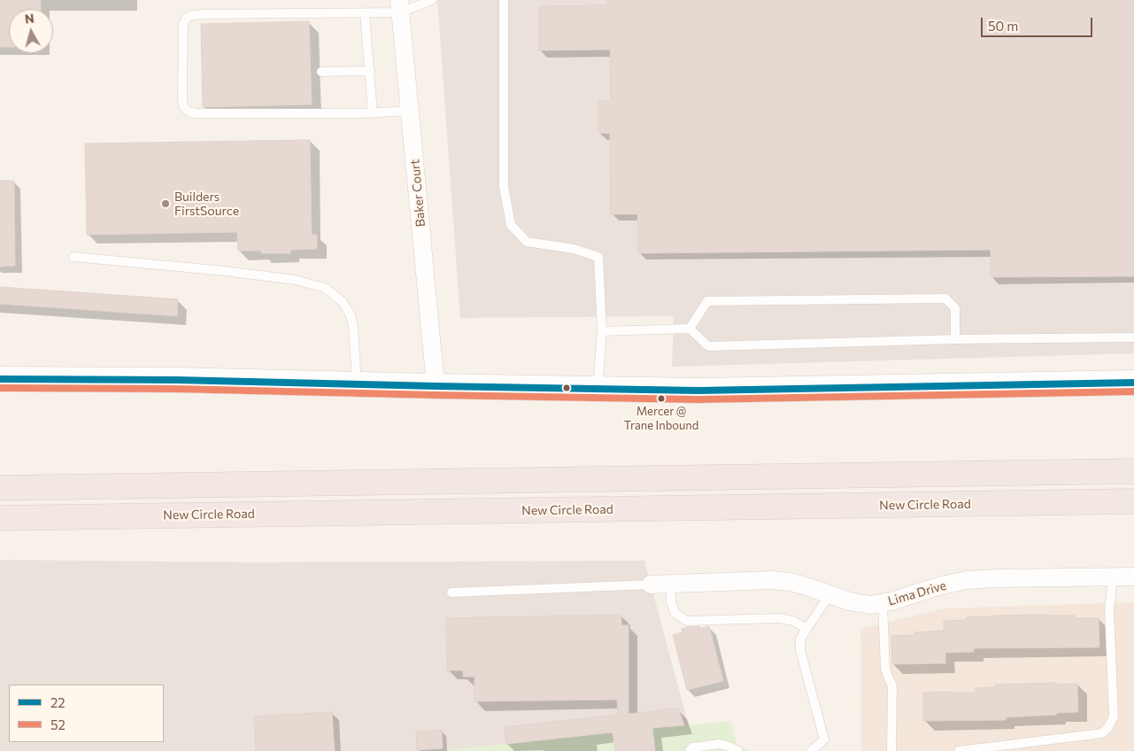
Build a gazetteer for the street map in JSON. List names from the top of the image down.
{
  "streets": {
    "highway": ["New Circle Road"],
    "street": ["Baker Court", "Lima Drive"]
  },
  "places": ["Builders FirstSource", "Mercer @ Trane Inbound"],
  "lines": ["transit line 22", "transit line 52"],
  "legend": ["22", "52"],
  "scale_bar": "50 m",
  "north": "top"
}
